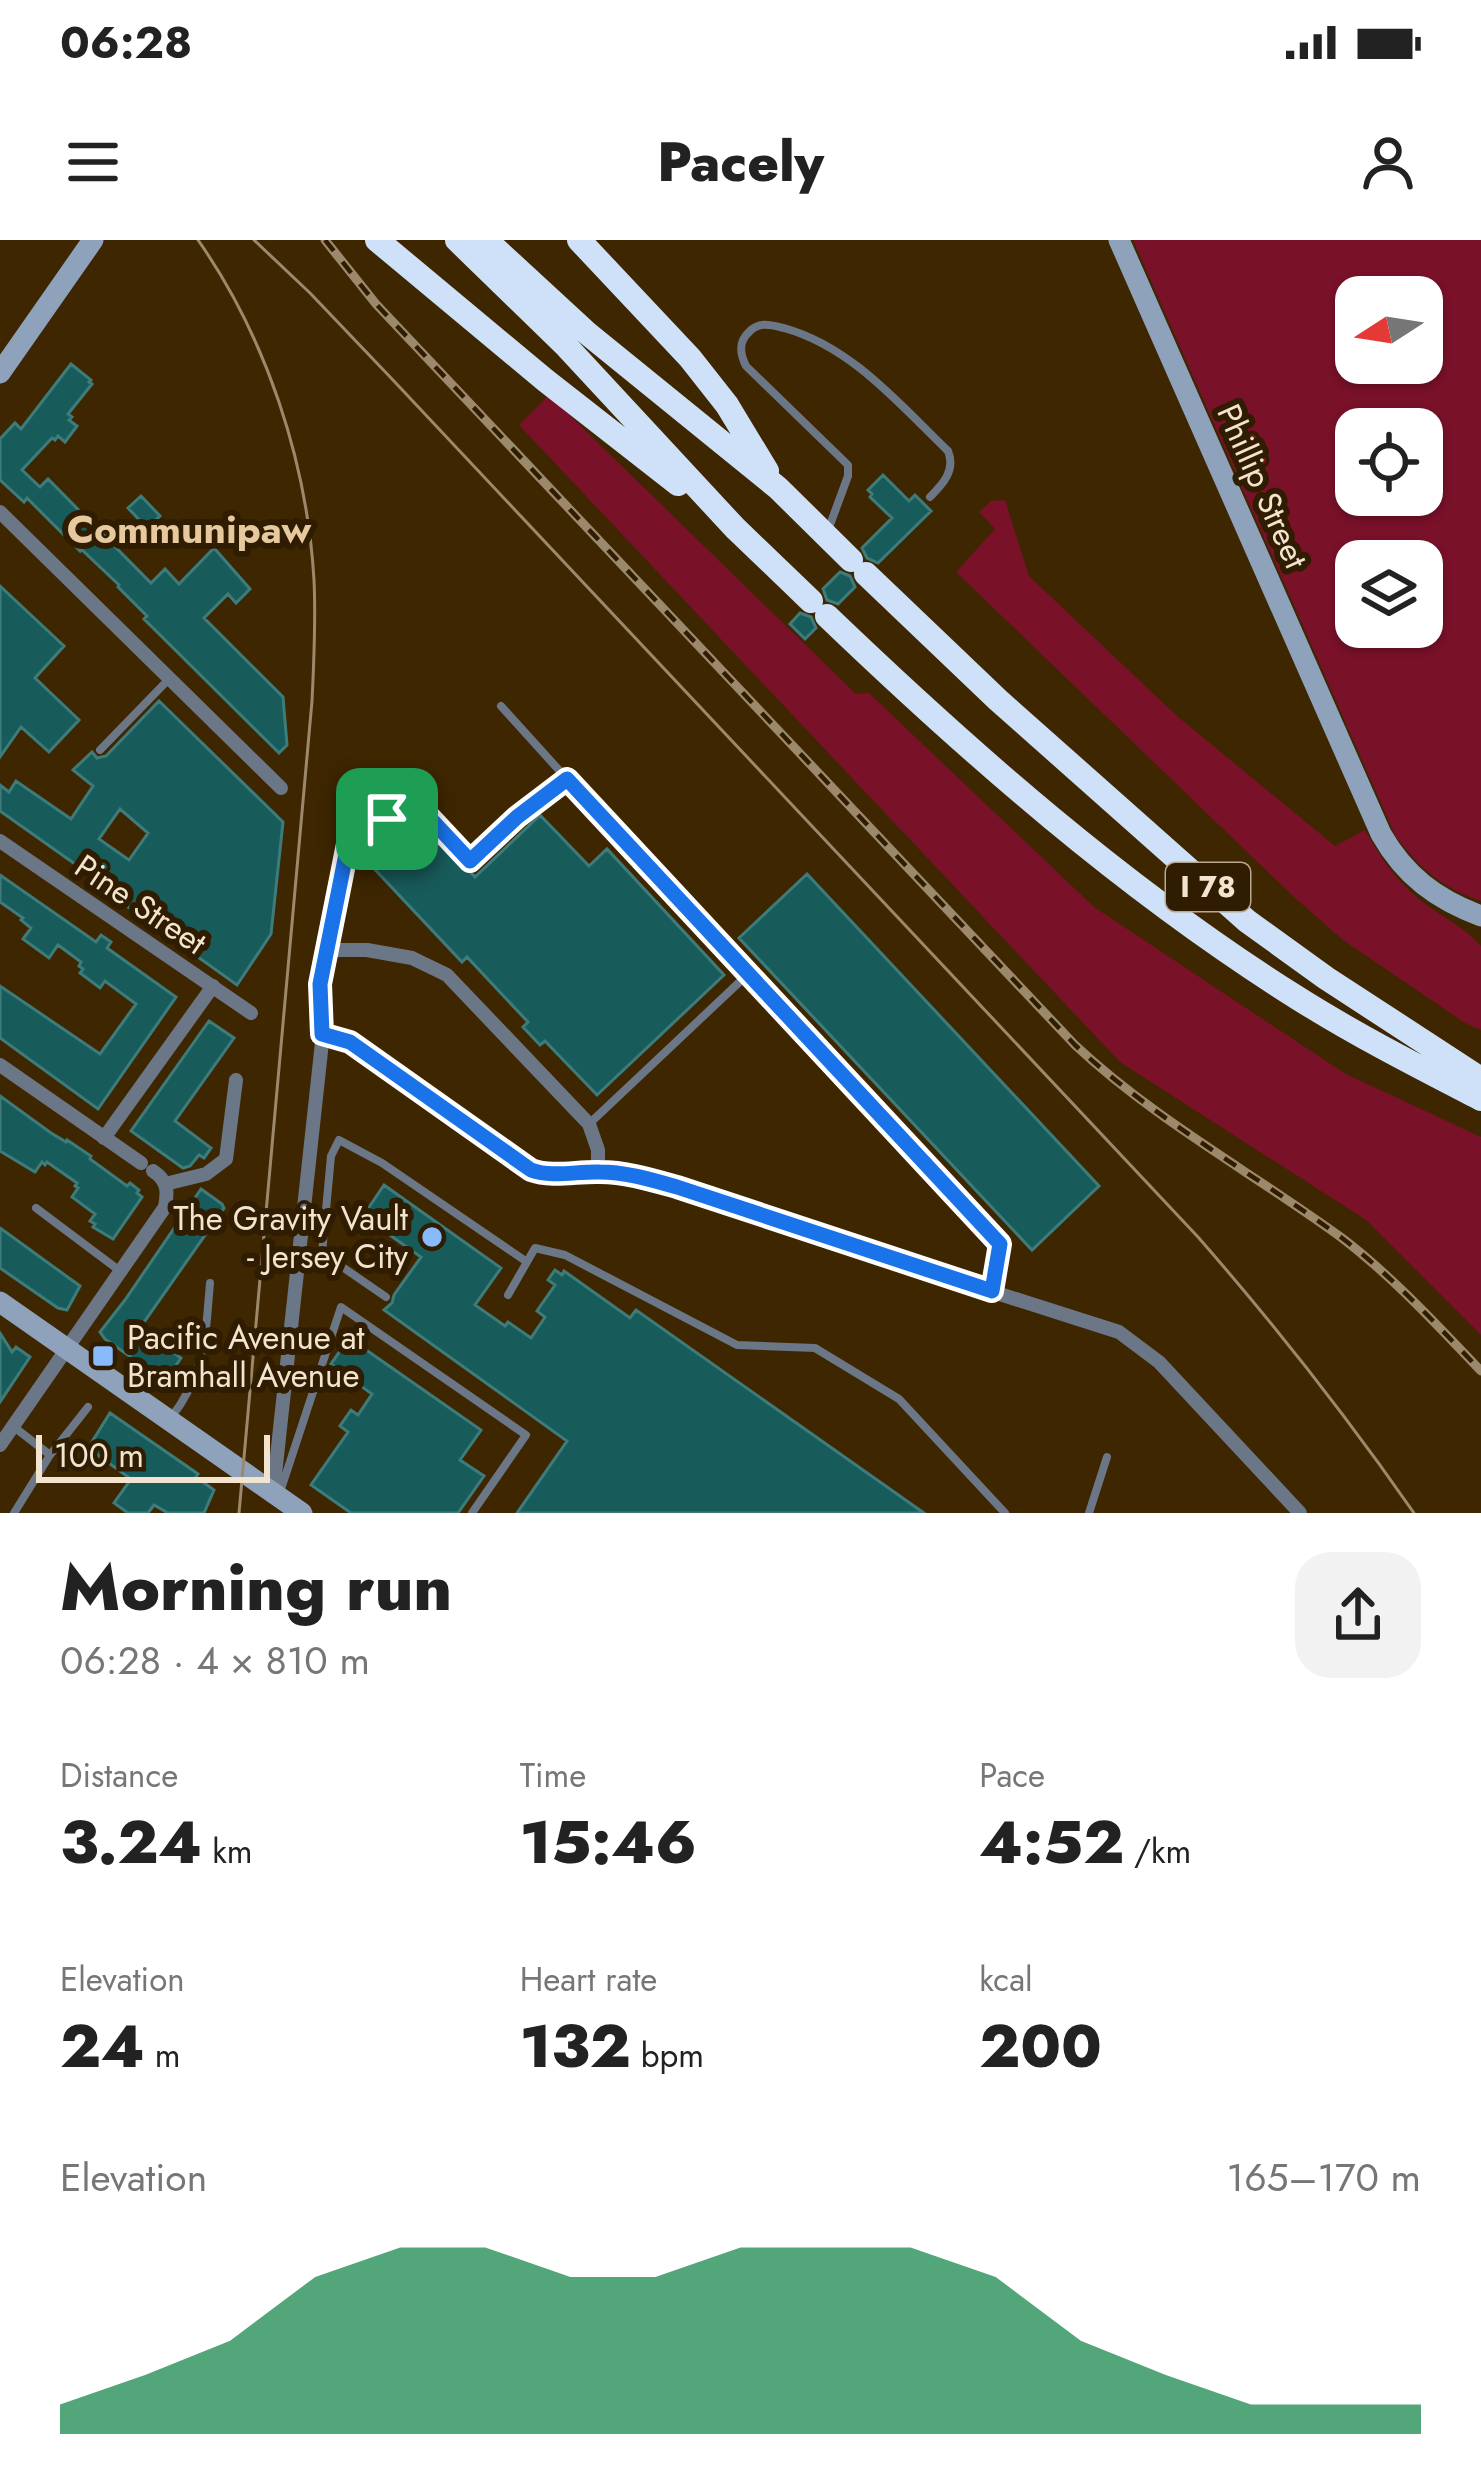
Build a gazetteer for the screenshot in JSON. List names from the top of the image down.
{
  "streets": {
    "highway": ["I 78"],
    "street": ["Phillip Street", "Pine Street"]
  },
  "districts": ["Communipaw"],
  "places": {
    "other": ["The Gravity Vault - Jersey City"],
    "transit": ["Pacific Avenue at Bramhall Avenue"]
  },
  "scale_bar": "100 m",
  "north": "left",
  "page": {
    "status": "06:28",
    "header": "Pacely",
    "scale": "100 m",
    "heading": ["Morning run", "06:28 · 4 × 810 m"],
    "stats": [
      ["Distance", "3.24 km"],
      ["Time", "15:46"],
      ["Pace", "4:52 /km"],
      ["Elevation", "24 m"],
      ["Heart rate", "132 bpm"],
      ["kcal", "200"]
    ],
    "chart": ["Elevation", "165–170 m"]
  }
}
